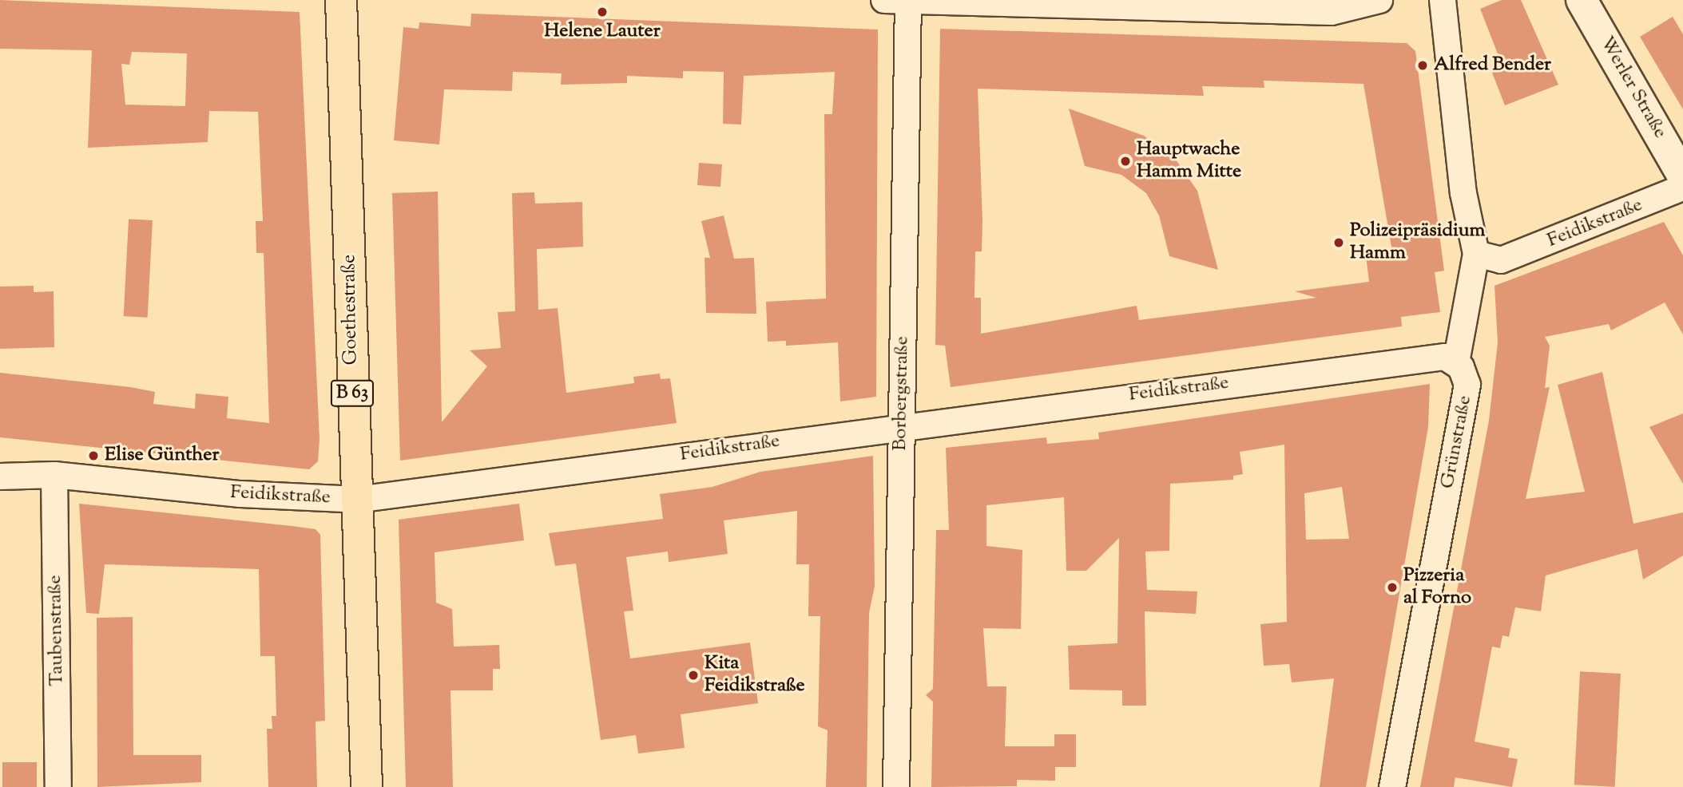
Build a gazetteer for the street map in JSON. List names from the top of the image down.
{
  "streets": {
    "main road": ["Werler Straße", "Goethestraße", "B 63"],
    "street": [
      "Feidikstraße",
      "Borbergstraße",
      "Grünstraße",
      "Taubenstraße"
    ]
  },
  "crossings": [
    ["Feidikstraße", "Goethestraße"],
    ["Feidikstraße", "Borbergstraße"],
    ["Feidikstraße", "Grünstraße"],
    ["Feidikstraße", "Taubenstraße"]
  ],
  "places": [
    "Helene Lauter",
    "Alfred Bender",
    "Hauptwache Hamm Mitte",
    "Polizeipräsidium Hamm",
    "Elise Günther",
    "Pizzeria al Forno",
    "Kita Feidikstraße"
  ]
}
